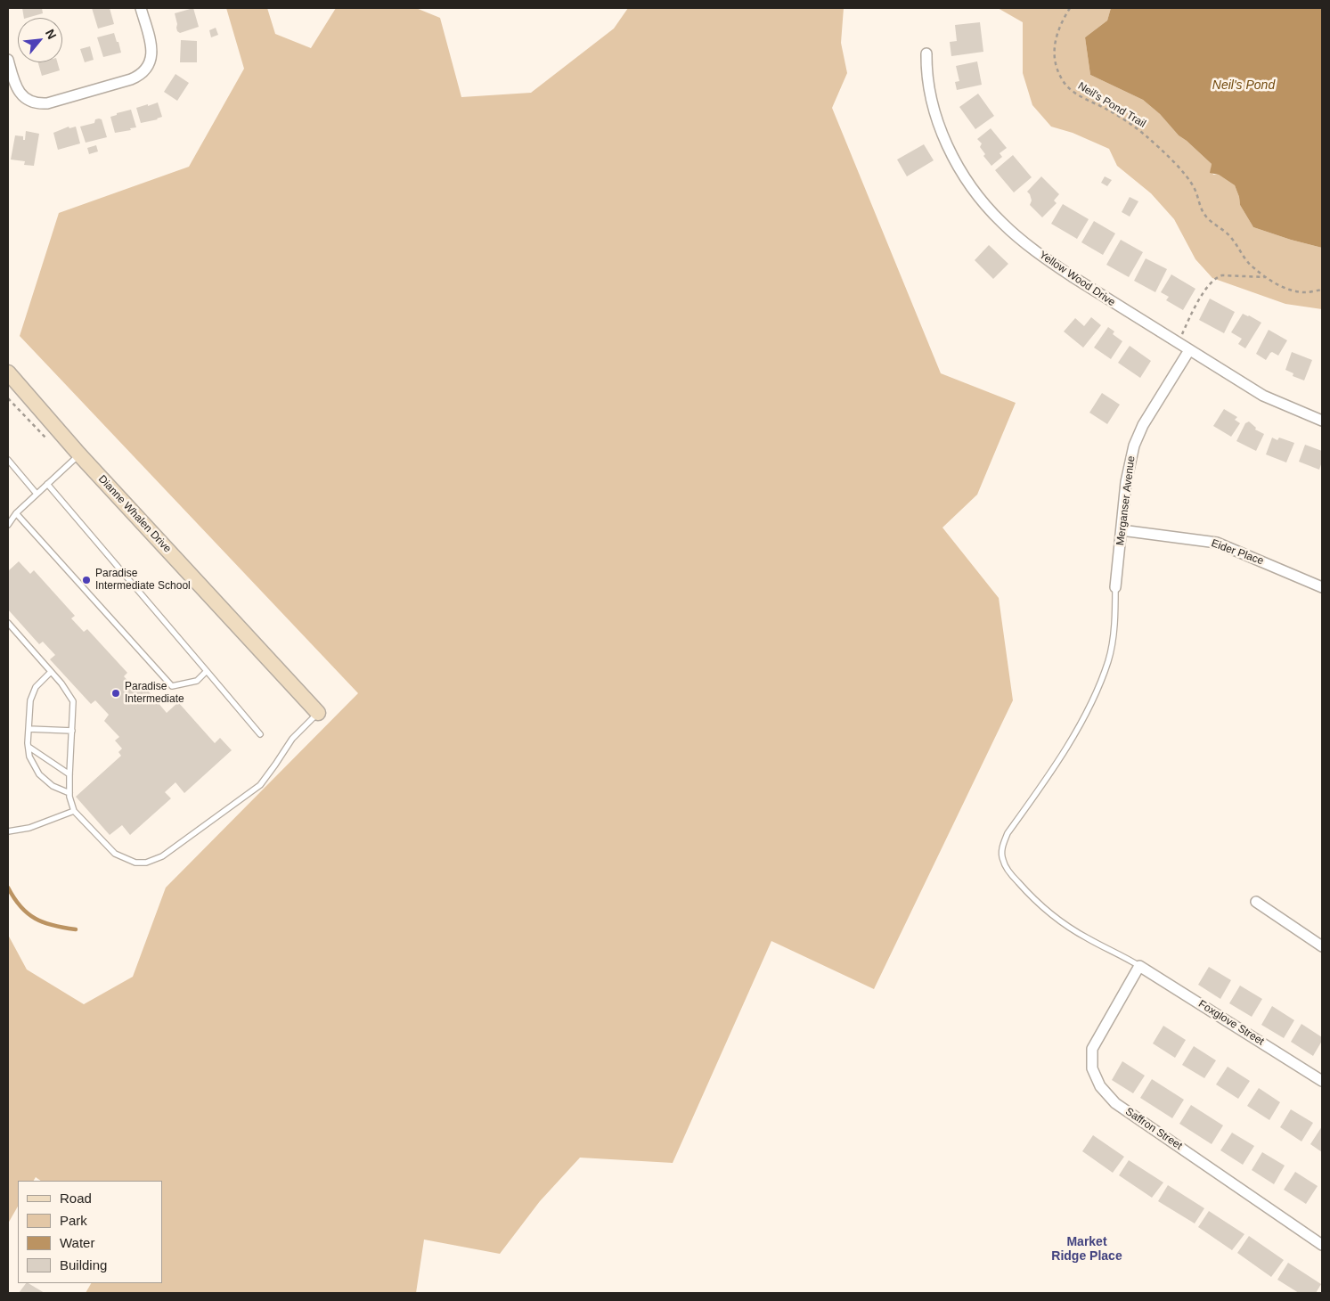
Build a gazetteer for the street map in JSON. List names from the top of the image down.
{
  "streets": {
    "street": [
      "Yellow Wood Drive",
      "Merganser Avenue",
      "Dianne Whalen Drive",
      "Eider Place",
      "Foxglove Street",
      "Saffron Street"
    ],
    "path": ["Neil's Pond Trail"]
  },
  "crossings": [
    ["Yellow Wood Drive", "Merganser Avenue"],
    ["Merganser Avenue", "Eider Place"],
    ["Foxglove Street", "Saffron Street"]
  ],
  "districts": ["Market Ridge Place"],
  "water": ["Neil's Pond"],
  "places": ["Paradise Intermediate School", "Paradise Intermediate"],
  "legend": [
    "Road",
    "Park",
    "Water",
    "Building"
  ],
  "north": "top right"
}
